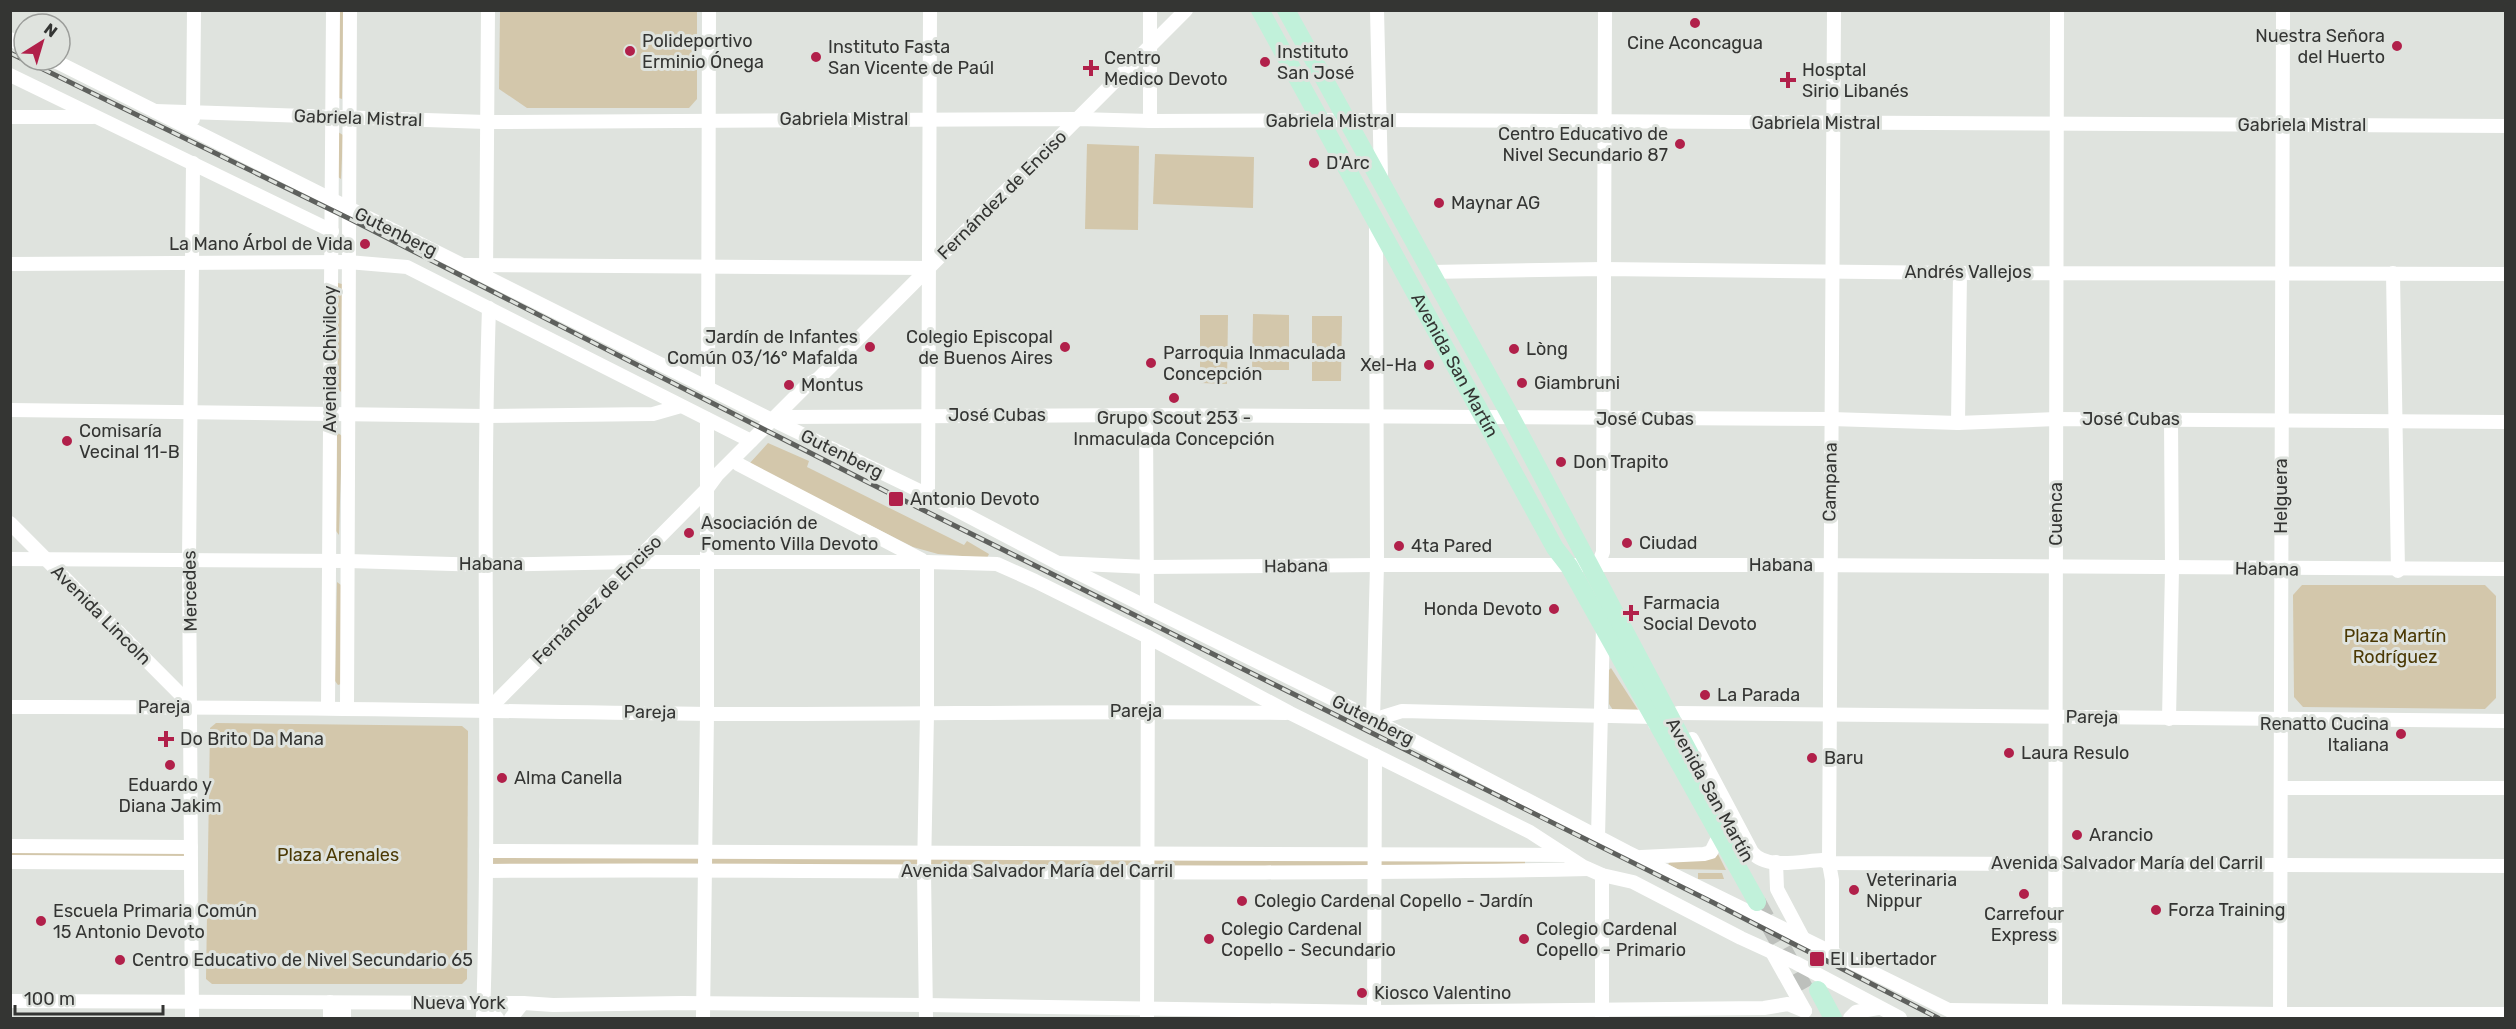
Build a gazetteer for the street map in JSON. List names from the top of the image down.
{
  "streets": {
    "main road": ["Avenida San Martín"],
    "street": [
      "Gabriela Mistral",
      "Fernández de Enciso",
      "Gutenberg",
      "Andrés Vallejos",
      "Avenida Chivilcoy",
      "José Cubas",
      "Campana",
      "Helguera",
      "Cuenca",
      "Habana",
      "Mercedes",
      "Avenida Lincoln",
      "Pareja",
      "Avenida Salvador María del Carril",
      "Nueva York"
    ]
  },
  "crossings": [
    ["Gabriela Mistral", "Fernández de Enciso"],
    ["Gabriela Mistral", "Gutenberg"],
    ["Gabriela Mistral", "Avenida Chivilcoy"],
    ["Gabriela Mistral", "Avenida San Martín"],
    ["Gabriela Mistral", "Campana"],
    ["Gabriela Mistral", "Helguera"],
    ["Gabriela Mistral", "Cuenca"],
    ["Fernández de Enciso", "Gutenberg"],
    ["Fernández de Enciso", "José Cubas"],
    ["Fernández de Enciso", "Habana"],
    ["Fernández de Enciso", "Pareja"],
    ["Gutenberg", "Avenida Chivilcoy"],
    ["Gutenberg", "Avenida San Martín"],
    ["Gutenberg", "José Cubas"],
    ["Gutenberg", "Campana"],
    ["Gutenberg", "Habana"],
    ["Gutenberg", "Mercedes"],
    ["Gutenberg", "Pareja"],
    ["Gutenberg", "Avenida Salvador María del Carril"],
    ["Andrés Vallejos", "Avenida San Martín"],
    ["Andrés Vallejos", "Campana"],
    ["Andrés Vallejos", "Helguera"],
    ["Andrés Vallejos", "Cuenca"],
    ["Avenida Chivilcoy", "Habana"],
    ["Avenida Chivilcoy", "Pareja"],
    ["Avenida San Martín", "José Cubas"],
    ["Avenida San Martín", "Habana"],
    ["Avenida San Martín", "Pareja"],
    ["Avenida San Martín", "Avenida Salvador María del Carril"],
    ["José Cubas", "Campana"],
    ["José Cubas", "Helguera"],
    ["José Cubas", "Cuenca"],
    ["Campana", "Habana"],
    ["Campana", "Pareja"],
    ["Campana", "Avenida Salvador María del Carril"],
    ["Helguera", "Habana"],
    ["Helguera", "Pareja"],
    ["Helguera", "Avenida Salvador María del Carril"],
    ["Cuenca", "Habana"],
    ["Cuenca", "Pareja"],
    ["Cuenca", "Avenida Salvador María del Carril"],
    ["Habana", "Mercedes"],
    ["Habana", "Avenida Lincoln"],
    ["Mercedes", "Avenida Lincoln"],
    ["Mercedes", "Pareja"],
    ["Mercedes", "Nueva York"],
    ["Avenida Lincoln", "Pareja"]
  ],
  "parks": ["Plaza Martín Rodríguez", "Plaza Arenales"],
  "places": {
    "other": [
      "Cine Aconcagua",
      "Nuestra Señora del Huerto",
      "Polideportivo Erminio Ónega",
      "Instituto Fasta San Vicente de Paúl",
      "Instituto San José",
      "Centro Educativo de Nivel Secundario 87",
      "D'Arc",
      "Maynar AG",
      "La Mano Árbol de Vida",
      "Jardín de Infantes Común 03/16° Mafalda",
      "Colegio Episcopal de Buenos Aires",
      "Lòng",
      "Parroquia Inmaculada Concepción",
      "Xel-Ha",
      "Giambruni",
      "Montus",
      "Grupo Scout 253 - Inmaculada Concepción",
      "Comisaría Vecinal 11-B",
      "Don Trapito",
      "Asociación de Fomento Villa Devoto",
      "Ciudad",
      "4ta Pared",
      "Honda Devoto",
      "La Parada",
      "Renatto Cucina Italiana",
      "Laura Resulo",
      "Baru",
      "Eduardo y Diana Jakim",
      "Alma Canella",
      "Arancio",
      "Veterinaria Nippur",
      "Carrefour Express",
      "Colegio Cardenal Copello - Jardín",
      "Forza Training",
      "Escuela Primaria Común 15 Antonio Devoto",
      "Colegio Cardenal Copello - Secundario",
      "Colegio Cardenal Copello - Primario",
      "Centro Educativo de Nivel Secundario 65",
      "Kiosco Valentino"
    ],
    "health": [
      "Centro Medico Devoto",
      "Hosptal Sirio Libanés",
      "Farmacia Social Devoto",
      "Do Brito Da Mana"
    ],
    "transit": ["Antonio Devoto", "El Libertador"]
  },
  "scale_bar": "100 m",
  "north": "top right"
}
